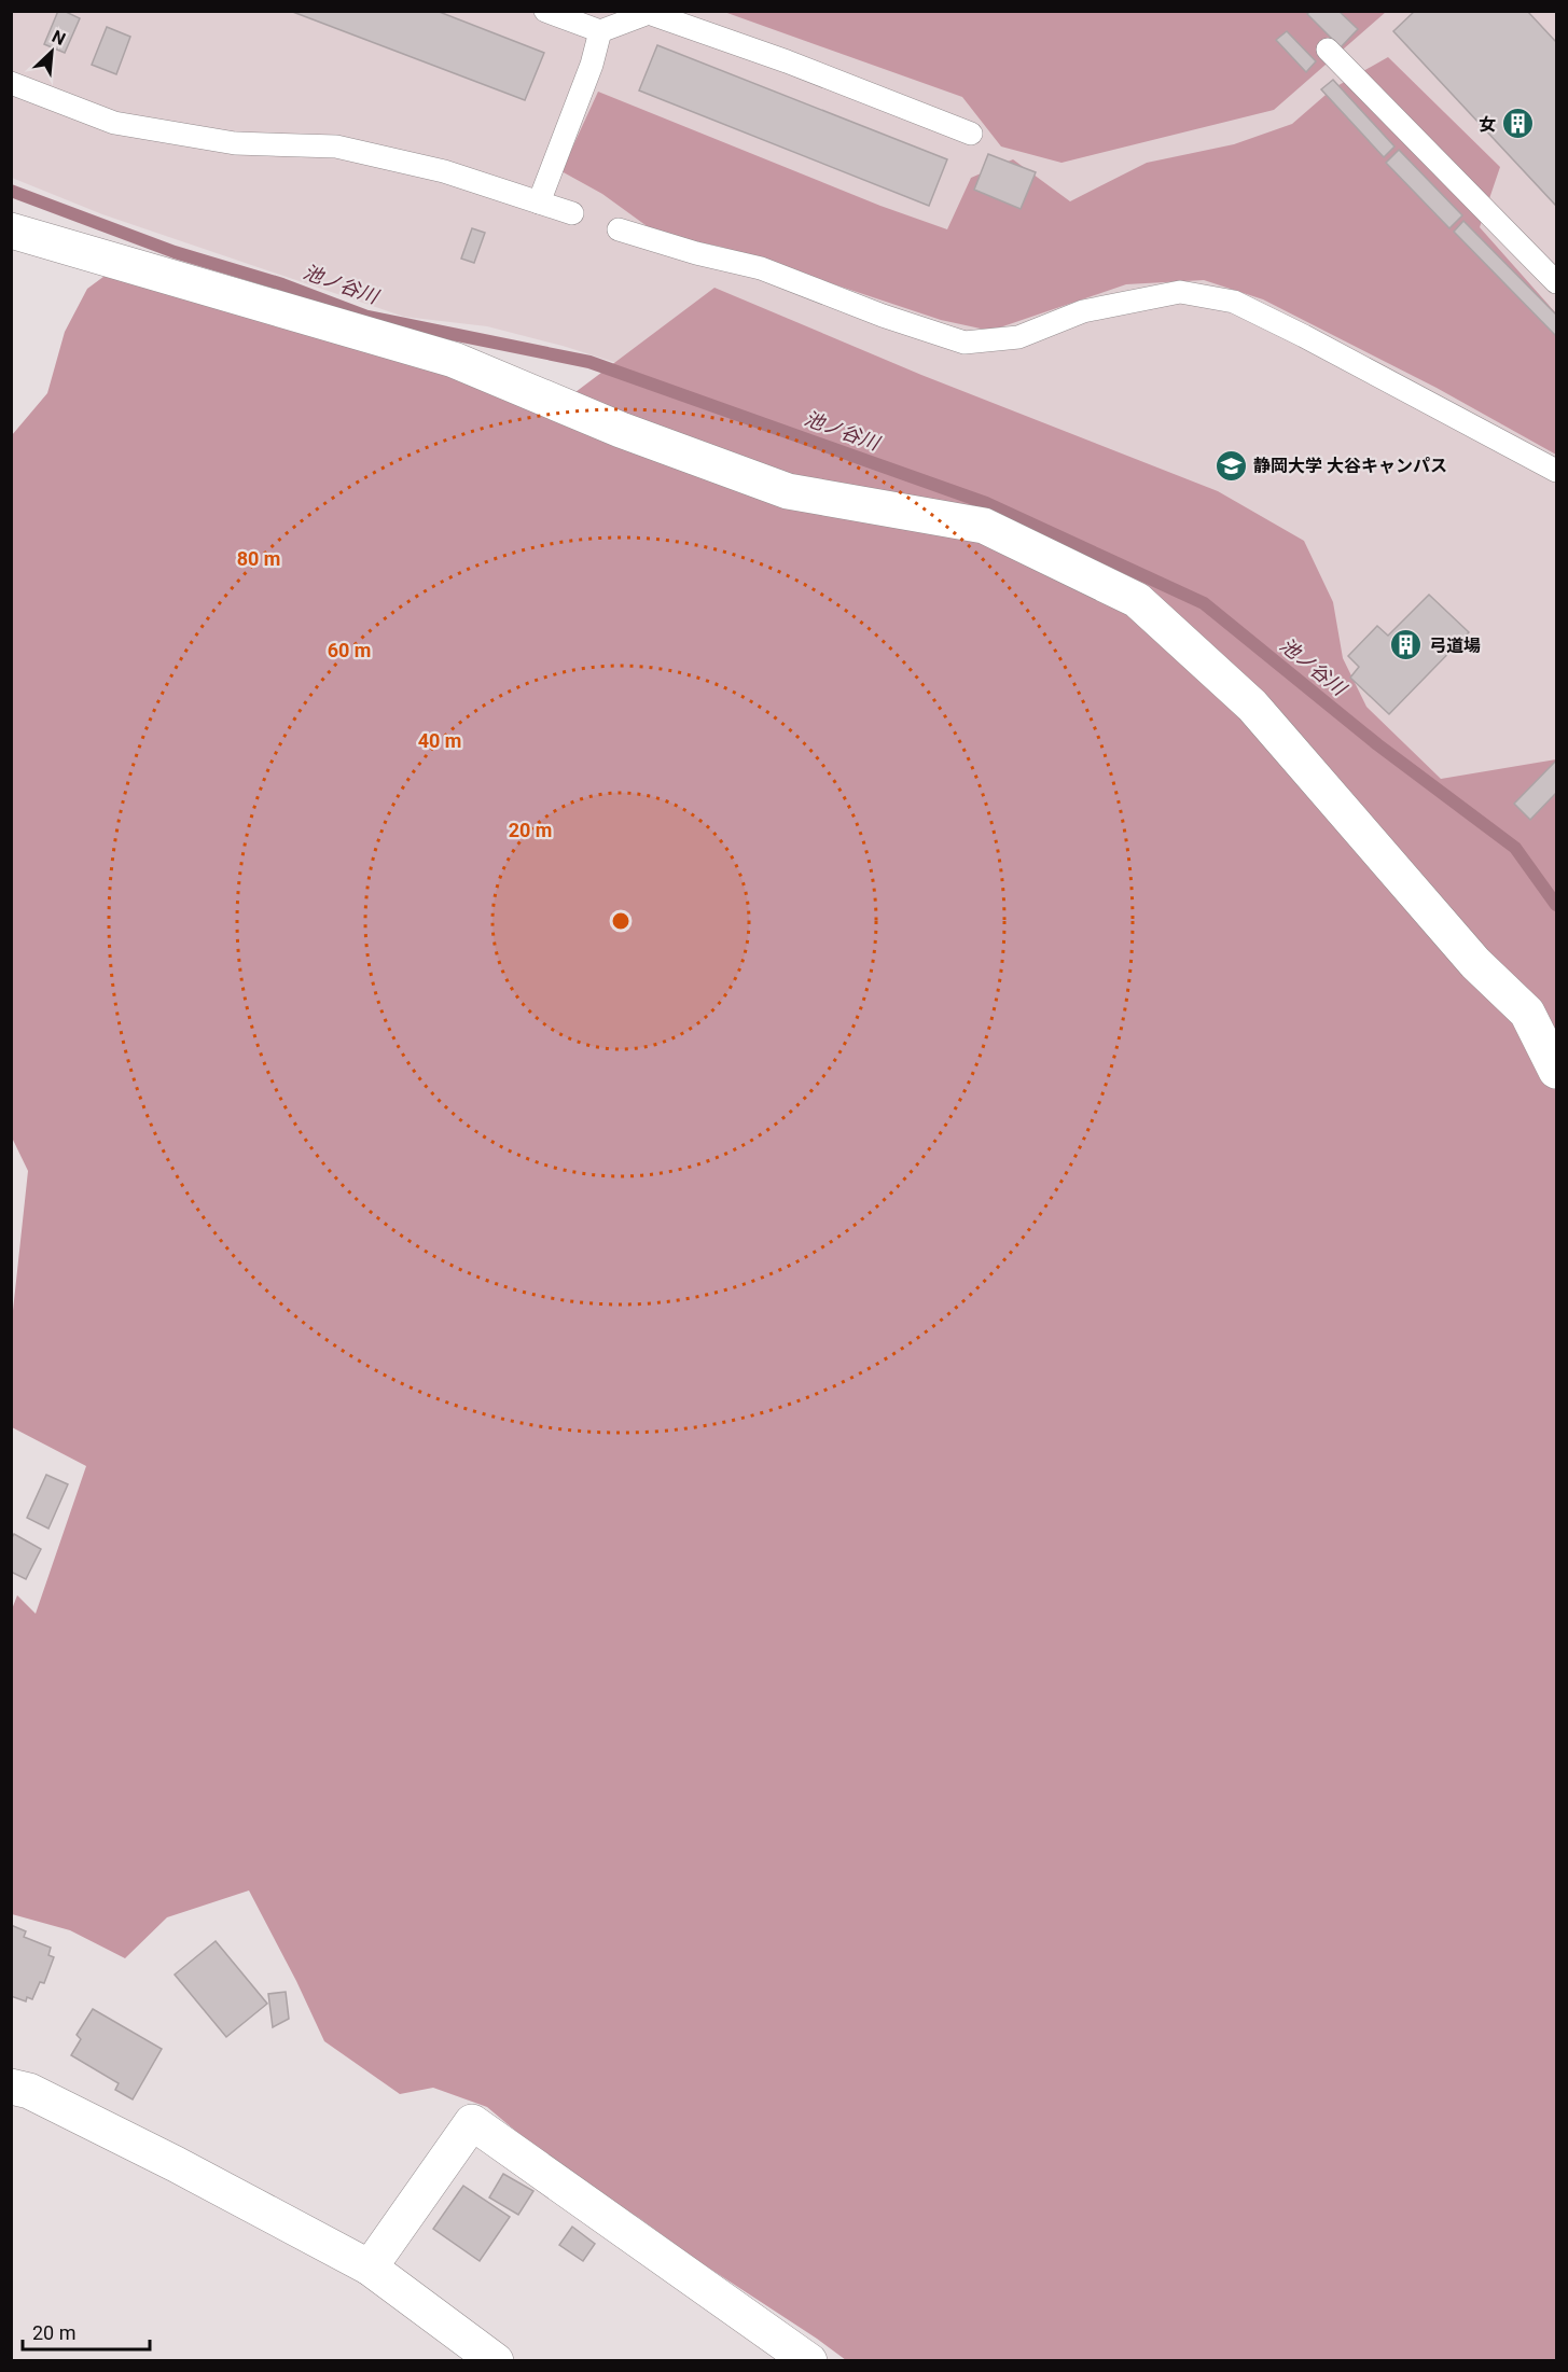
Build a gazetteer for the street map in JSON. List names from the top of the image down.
{
  "water": ["池ノ谷川"],
  "places": {
    "building": ["女", "弓道場"],
    "school or university": ["静岡大学 大谷キャンパス"]
  },
  "scale_bar": "20 m",
  "north": "top right",
  "rings": [
    "80 m",
    "60 m",
    "40 m",
    "20 m"
  ]
}
